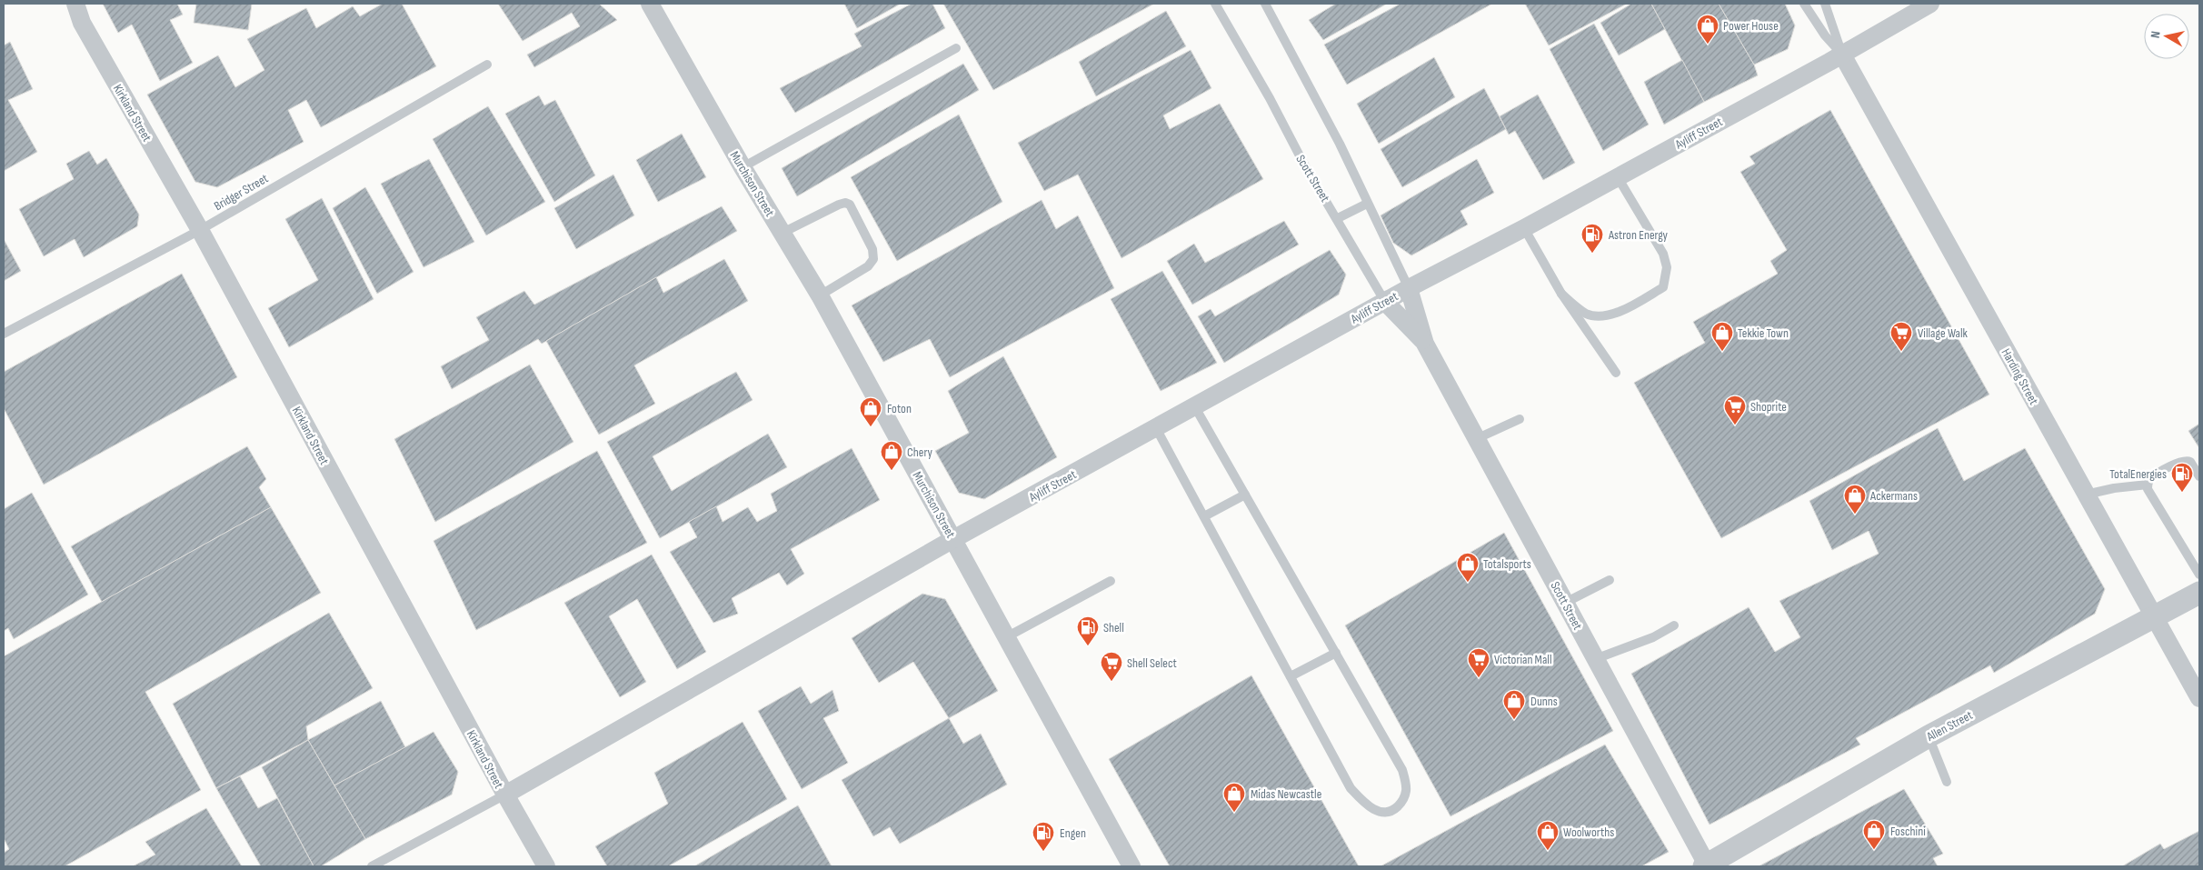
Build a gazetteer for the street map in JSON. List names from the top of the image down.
{
  "streets": {
    "street": [
      "Kirkland Street",
      "Ayliff Street",
      "Scott Street",
      "Murchison Street",
      "Harding Street",
      "Allen Street"
    ],
    "lane": ["Bridger Street"]
  },
  "crossings": [
    ["Kirkland Street", "Ayliff Street"],
    ["Kirkland Street", "Bridger Street"],
    ["Ayliff Street", "Scott Street"],
    ["Ayliff Street", "Murchison Street"],
    ["Ayliff Street", "Harding Street"],
    ["Scott Street", "Allen Street"],
    ["Harding Street", "Allen Street"]
  ],
  "places": {
    "shop": [
      "Power House",
      "Tekkie Town",
      "Foton",
      "Chery",
      "Ackermans",
      "Totalsports",
      "Dunns",
      "Midas Newcastle",
      "Foschini",
      "Woolworths"
    ],
    "fuel station": [
      "Astron Energy",
      "TotalEnergies",
      "Shell",
      "Engen"
    ],
    "supermarket": [
      "Village Walk",
      "Shoprite",
      "Victorian Mall",
      "Shell Select"
    ]
  },
  "north": "left"
}
